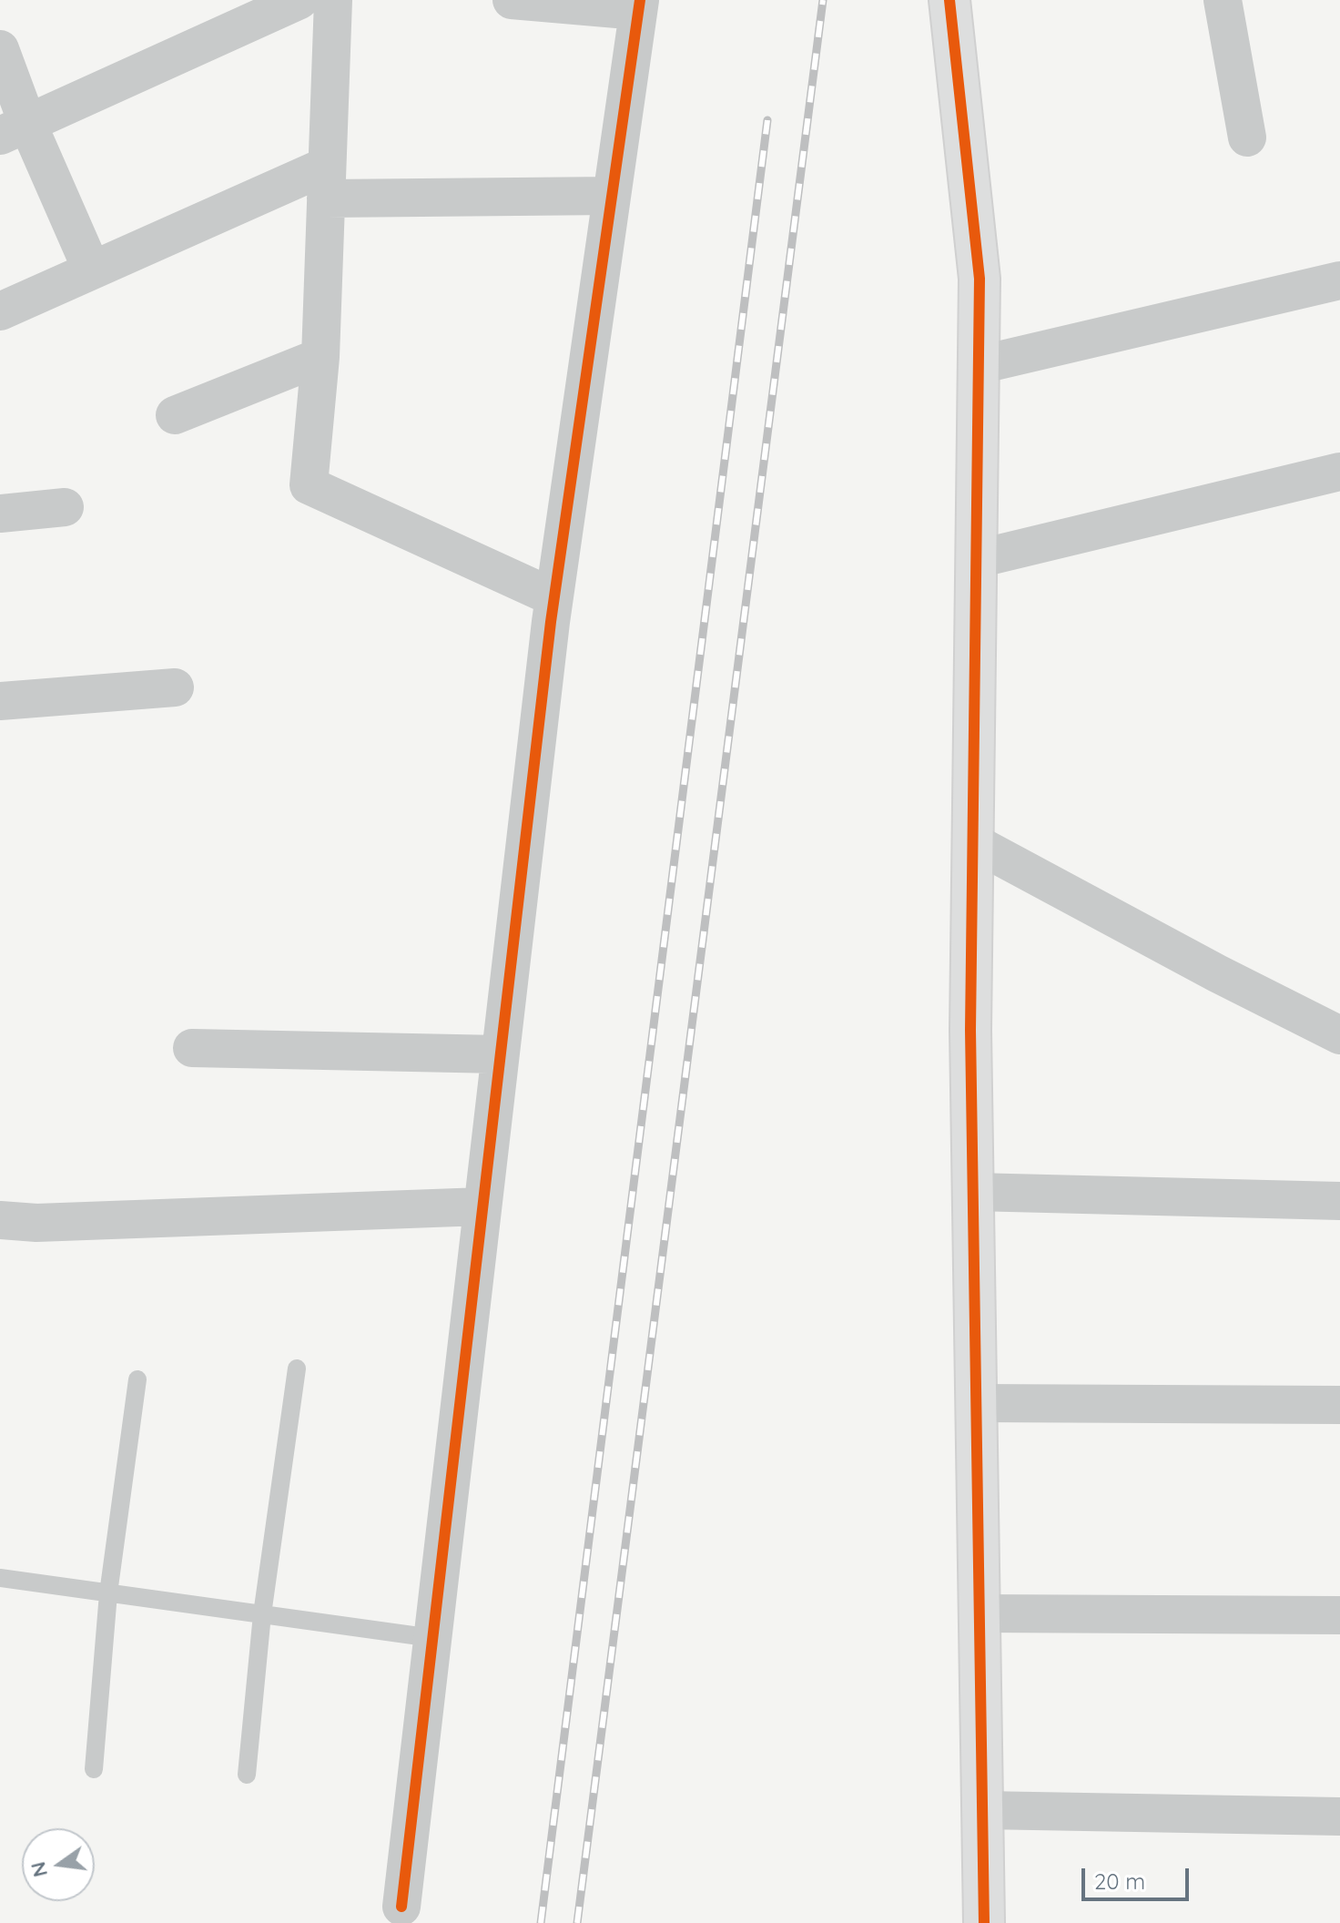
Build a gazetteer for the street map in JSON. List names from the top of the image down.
{
  "scale_bar": "20 m",
  "north": "left"
}
